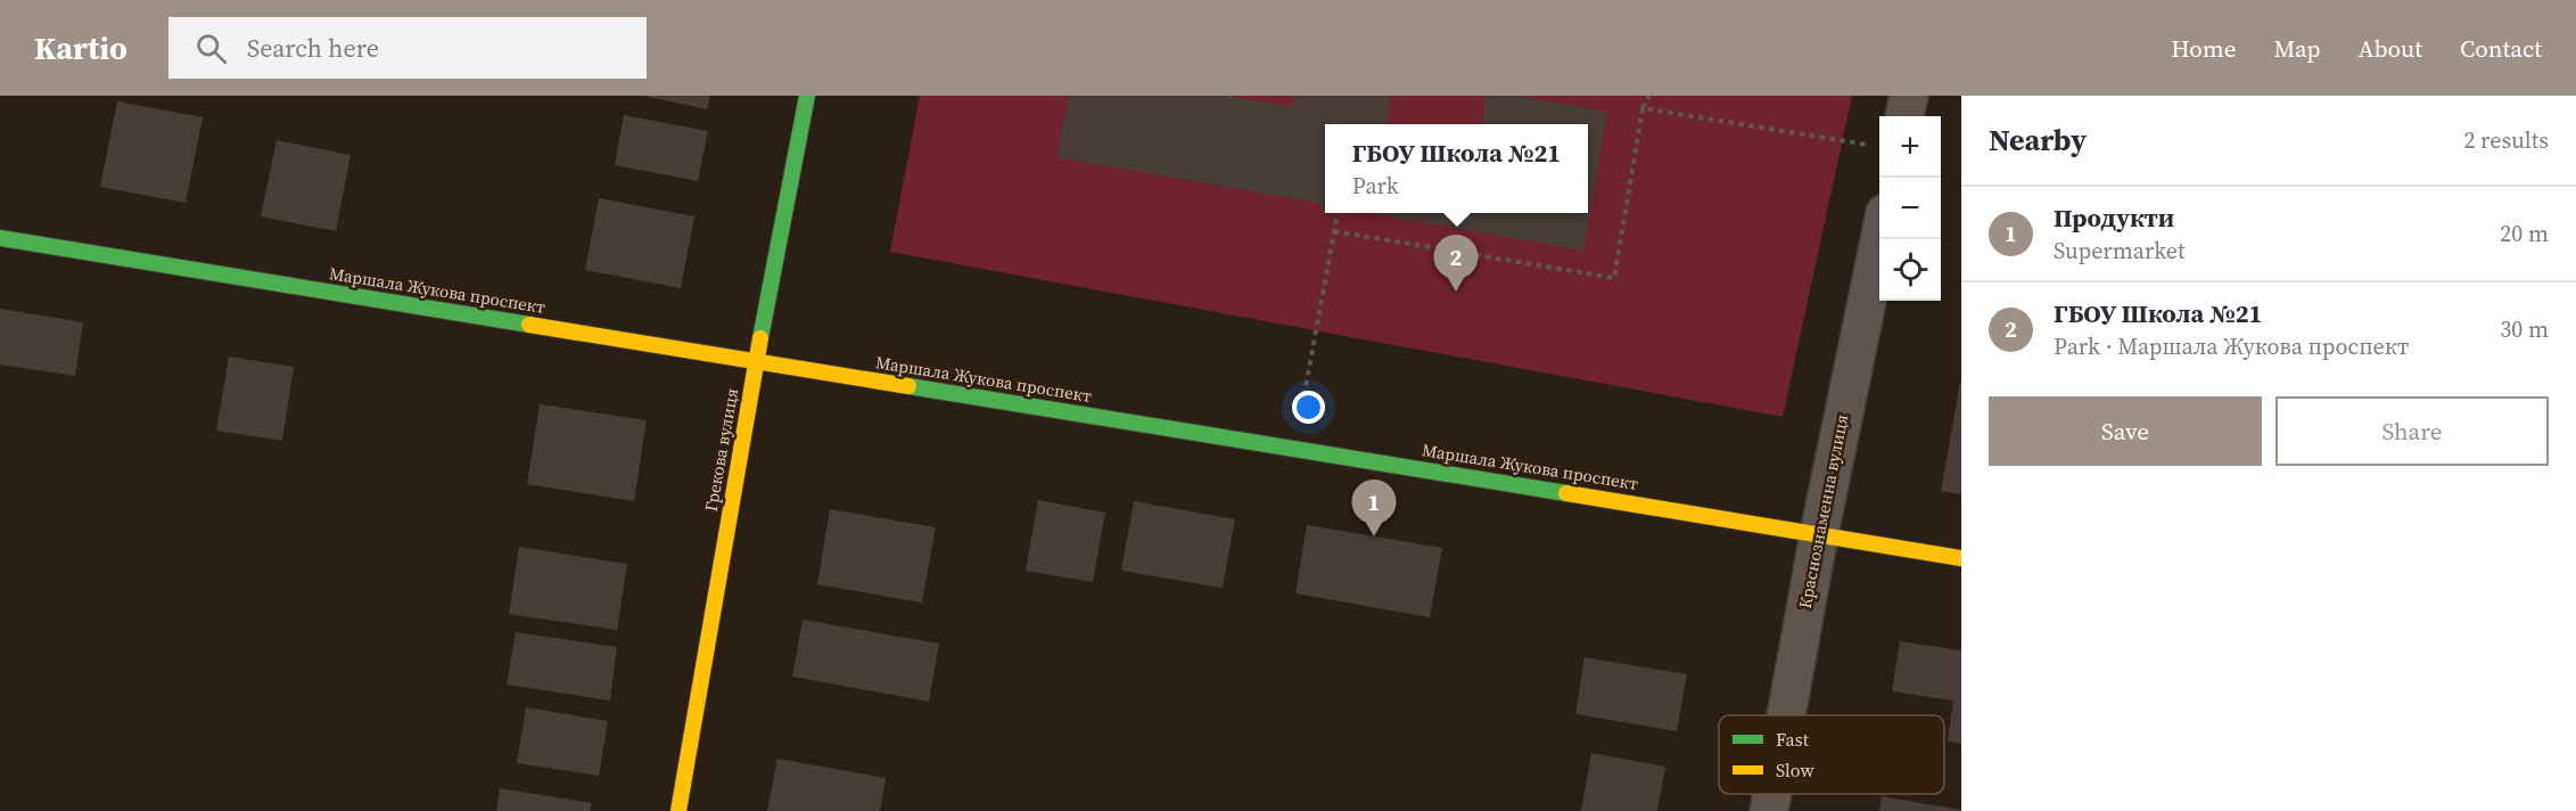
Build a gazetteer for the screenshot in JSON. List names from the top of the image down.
{
  "streets": {
    "street": ["Маршала Жукова проспект", "Грекова вулиця", "Краснознаменна вулиця"]
  },
  "crossings": [
    ["Маршала Жукова проспект", "Грекова вулиця"],
    ["Маршала Жукова проспект", "Краснознаменна вулиця"]
  ],
  "legend": ["Fast", "Slow"],
  "page": {
    "header": "Kartio",
    "search": "Search here",
    "nav": [
      "Home",
      "Map",
      "About",
      "Contact"
    ],
    "heading": ["Nearby", "2 results"],
    "map_buttons": ["+", "−"],
    "popup": ["ГБОУ Школа №21", "Park"],
    "list": [
      {
        "mark": "1",
        "name": "Продукти",
        "note": "Supermarket",
        "value": "20 m"
      },
      {
        "mark": "2",
        "name": "ГБОУ Школа №21",
        "note": "Park · Маршала Жукова проспект",
        "value": "30 m"
      }
    ],
    "pins": ["2", "1"],
    "buttons": ["Save", "Share"]
  }
}
